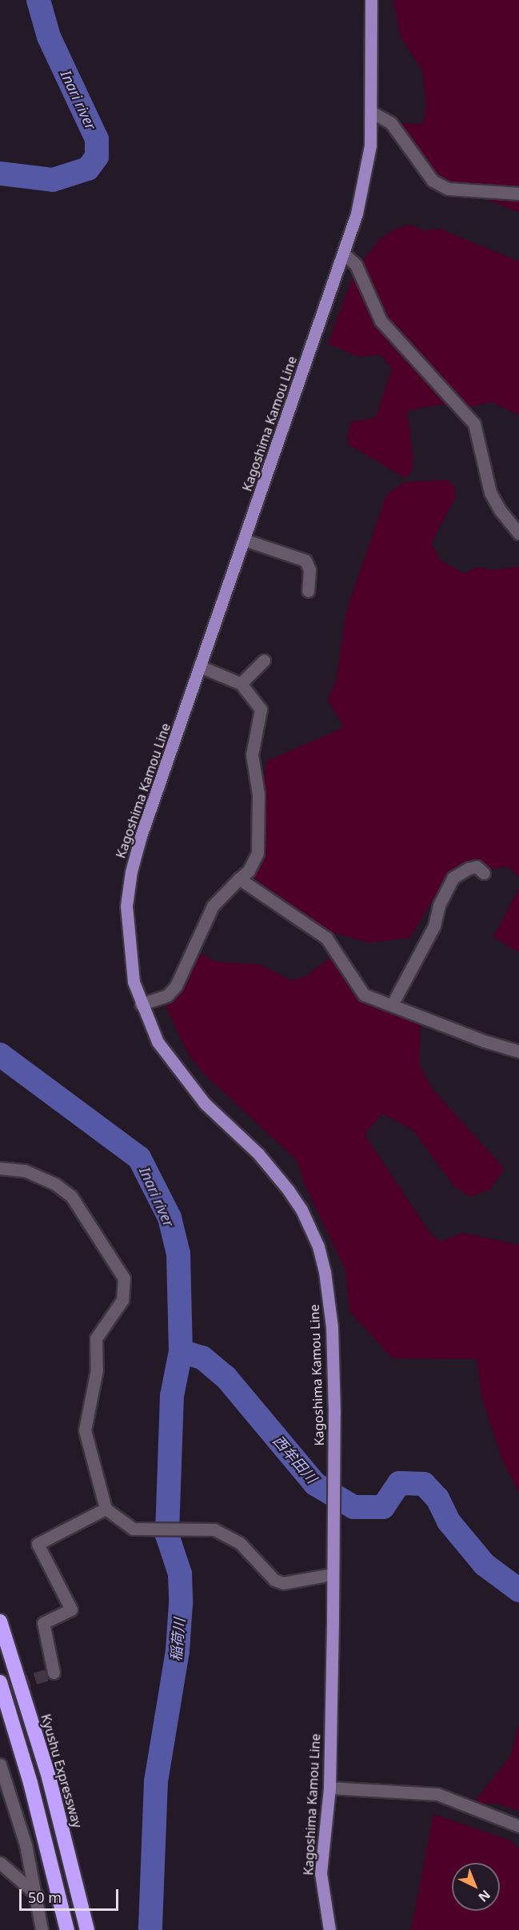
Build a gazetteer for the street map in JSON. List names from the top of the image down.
{
  "streets": {
    "highway": ["Kyushu Expressway"],
    "main road": ["Kagoshima Kamou Line"]
  },
  "water": ["Inari river", "西牟田川", "稲荷川"],
  "scale_bar": "50 m",
  "north": "bottom right"
}
